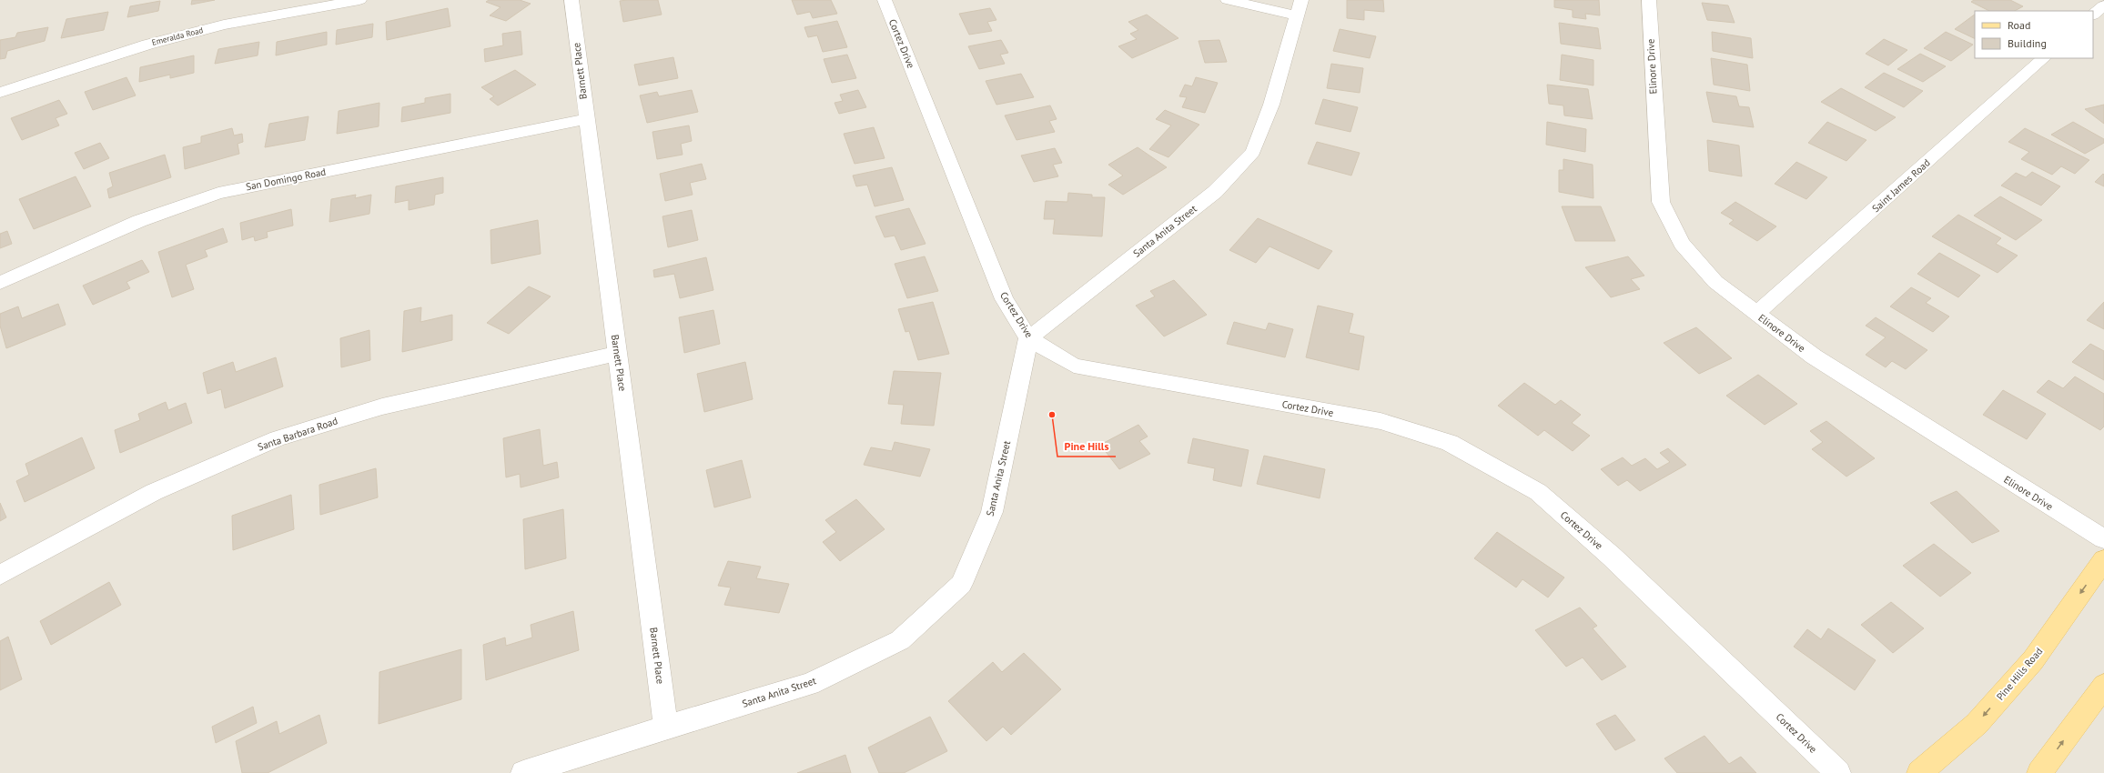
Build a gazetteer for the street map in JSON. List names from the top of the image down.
{
  "streets": {
    "main road": ["Pine Hills Road"],
    "street": [
      "Emeralda Road",
      "Cortez Drive",
      "Elinore Drive",
      "Barnett Place",
      "San Domingo Road",
      "Saint James Road",
      "Santa Anita Street",
      "Santa Barbara Road"
    ]
  },
  "crossings": [
    ["Cortez Drive", "Santa Anita Street"],
    ["Elinore Drive", "Saint James Road"],
    ["Barnett Place", "San Domingo Road"],
    ["Barnett Place", "Santa Anita Street"],
    ["Barnett Place", "Santa Barbara Road"]
  ],
  "places": ["Pine Hills"],
  "legend": ["Road", "Building"]
}
